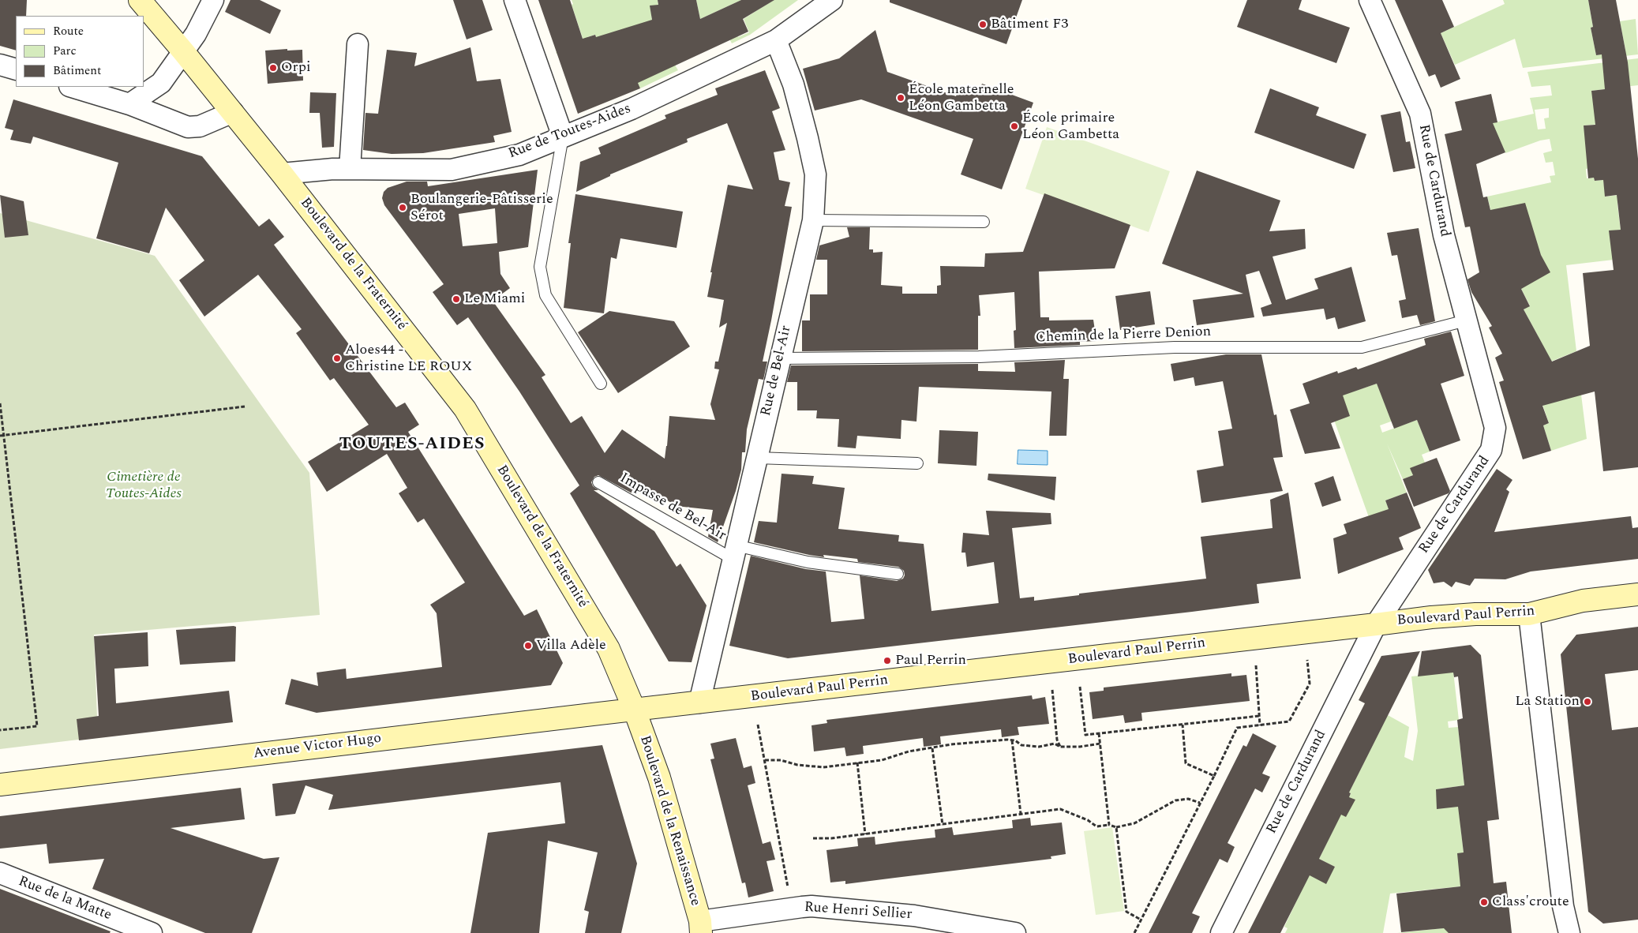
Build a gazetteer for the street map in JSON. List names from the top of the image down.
{
  "streets": {
    "street": [
      "Rue de Toutes-Aides",
      "Rue de Cardurand",
      "Boulevard de la Fraternité",
      "Rue de Bel-Air",
      "Boulevard Paul Perrin",
      "Avenue Victor Hugo",
      "Boulevard de la Renaissance",
      "Rue de la Matte",
      "Rue Henri Sellier"
    ],
    "lane": ["Chemin de la Pierre Denion", "Impasse de Bel-Air"]
  },
  "crossings": [
    ["Rue de Toutes-Aides", "Boulevard de la Fraternité"],
    ["Rue de Toutes-Aides", "Rue de Bel-Air"],
    ["Rue de Cardurand", "Chemin de la Pierre Denion"],
    ["Rue de Cardurand", "Boulevard Paul Perrin"],
    ["Boulevard de la Fraternité", "Boulevard Paul Perrin"],
    ["Boulevard de la Fraternité", "Avenue Victor Hugo"],
    ["Boulevard de la Fraternité", "Boulevard de la Renaissance"],
    ["Chemin de la Pierre Denion", "Rue de Bel-Air"],
    ["Rue de Bel-Air", "Impasse de Bel-Air"],
    ["Rue de Bel-Air", "Boulevard Paul Perrin"],
    ["Boulevard Paul Perrin", "Avenue Victor Hugo"],
    ["Boulevard Paul Perrin", "Boulevard de la Renaissance"],
    ["Avenue Victor Hugo", "Boulevard de la Renaissance"],
    ["Boulevard de la Renaissance", "Rue Henri Sellier"]
  ],
  "districts": ["TOUTES-AIDES"],
  "parks": ["Cimetière de Toutes-Aides"],
  "places": [
    "Bâtiment F3",
    "Orpi",
    "École maternelle Léon Gambetta",
    "École primaire Léon Gambetta",
    "Boulangerie-Pâtisserie Sérot",
    "Le Miami",
    "Aloes44 - Christine LE ROUX",
    "Villa Adèle",
    "Paul Perrin",
    "La Station",
    "Class'croute"
  ],
  "legend": ["Route", "Parc", "Bâtiment"]
}
